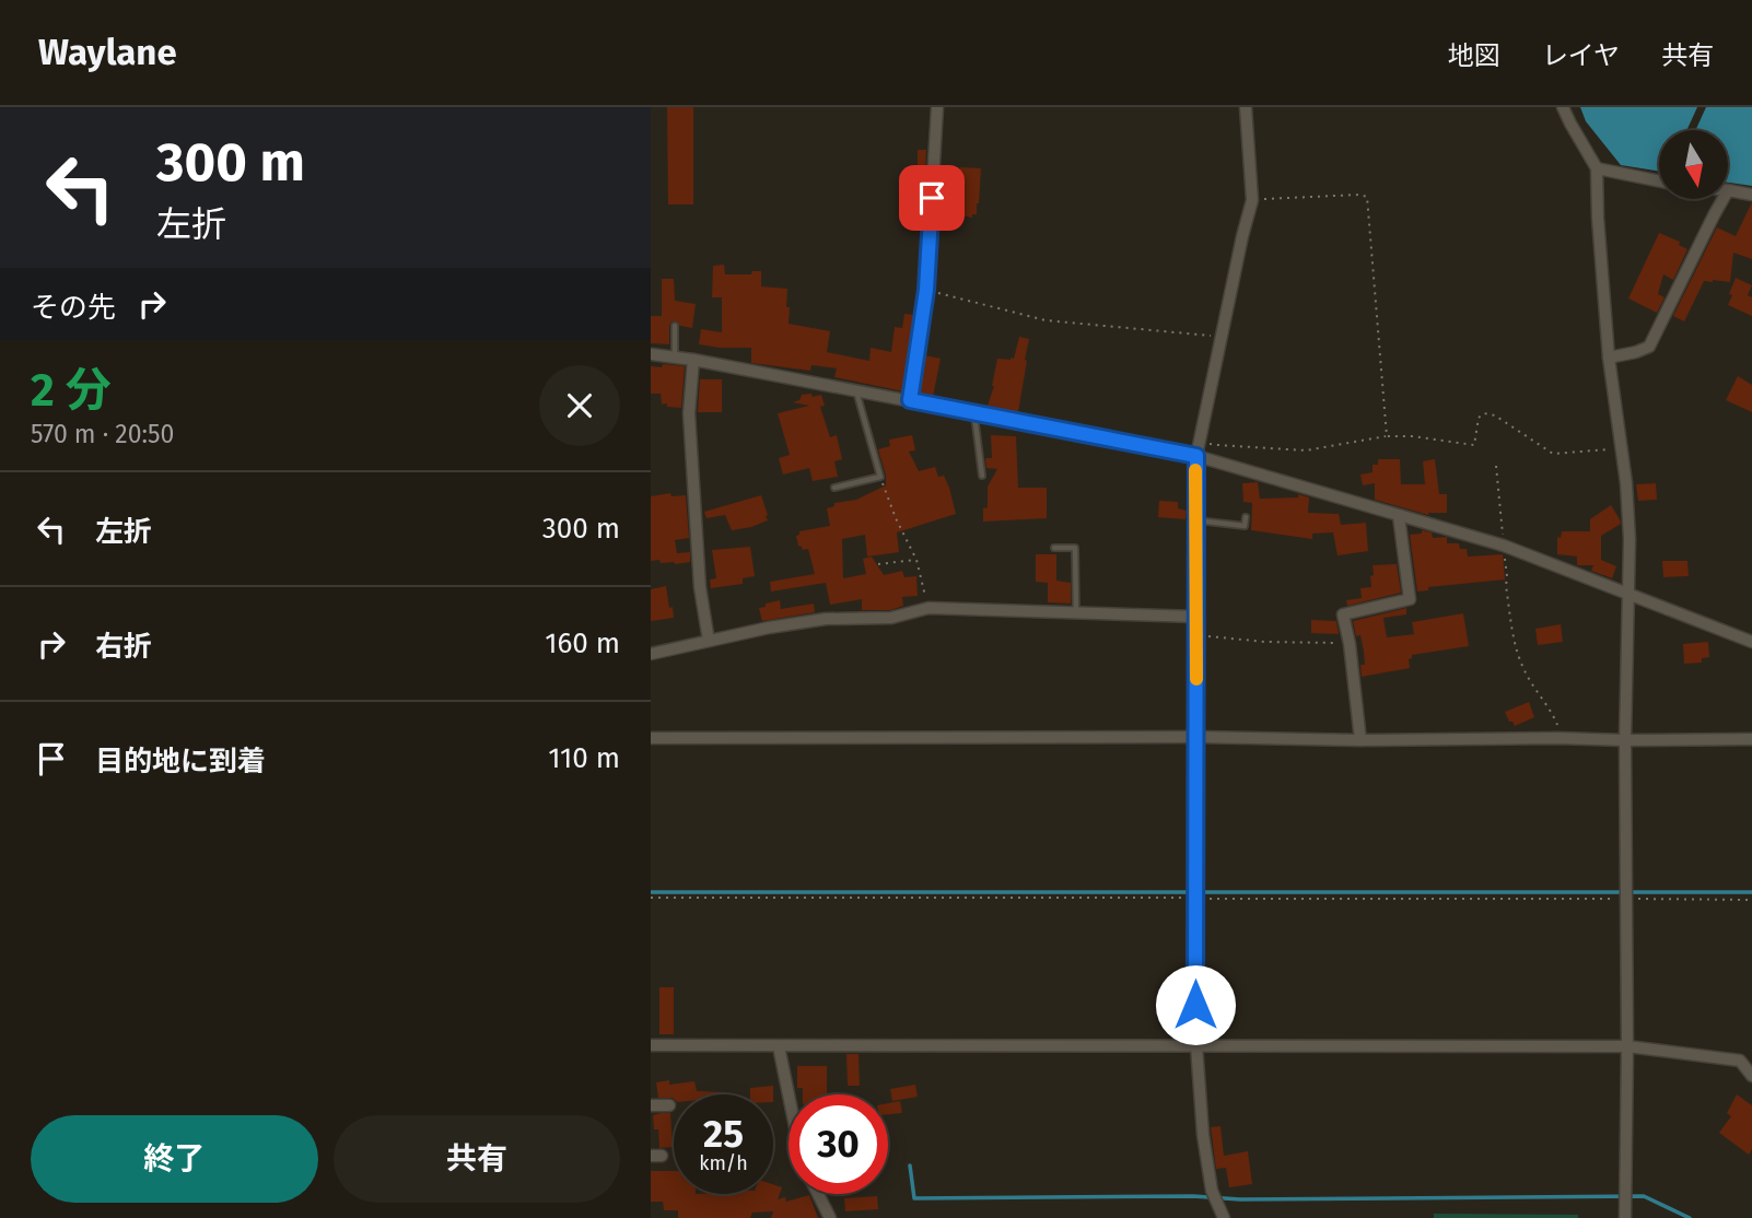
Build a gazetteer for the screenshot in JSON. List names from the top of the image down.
{
  "north": "bottom",
  "page": {
    "header": "Waylane",
    "nav": ["地図", "レイヤ", "共有"],
    "turn": ["300 m", "左折"],
    "then": "その先",
    "heading": ["2 分", "570 m · 20:50"],
    "list": [
      {
        "name": "左折",
        "value": "300 m"
      },
      {
        "name": "右折",
        "value": "160 m"
      },
      {
        "name": "目的地に到着",
        "value": "110 m"
      }
    ],
    "speed": "25 km/h",
    "limit": "30",
    "buttons": ["終了", "共有"]
  }
}
